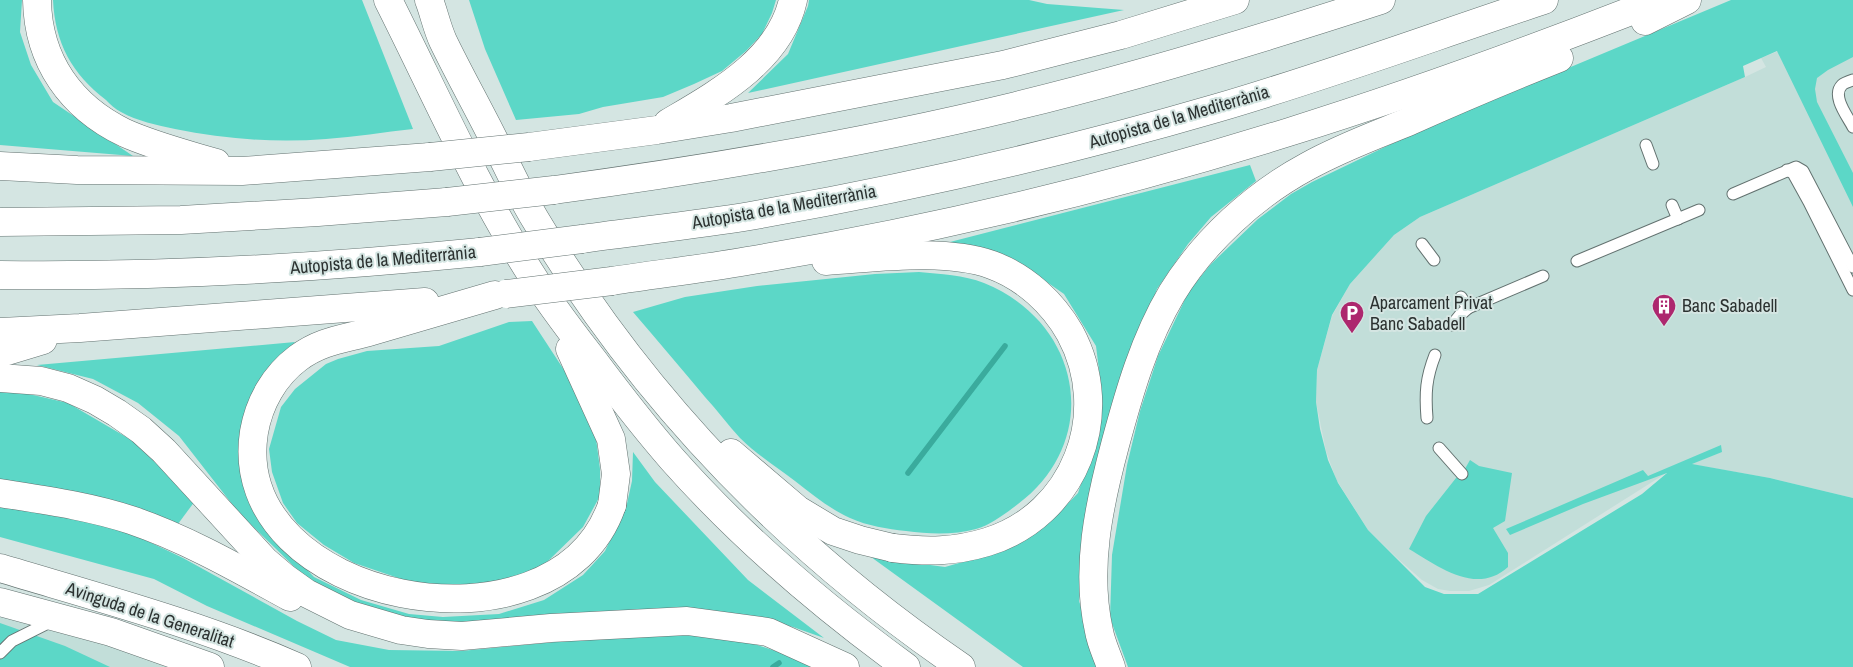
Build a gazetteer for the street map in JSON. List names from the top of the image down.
{
  "streets": {
    "main road": ["Autopista de la Mediterrània", "Avinguda de la Generalitat"]
  },
  "places": {
    "building": ["Banc Sabadell"],
    "parking": ["Aparcament Privat Banc Sabadell"]
  }
}
